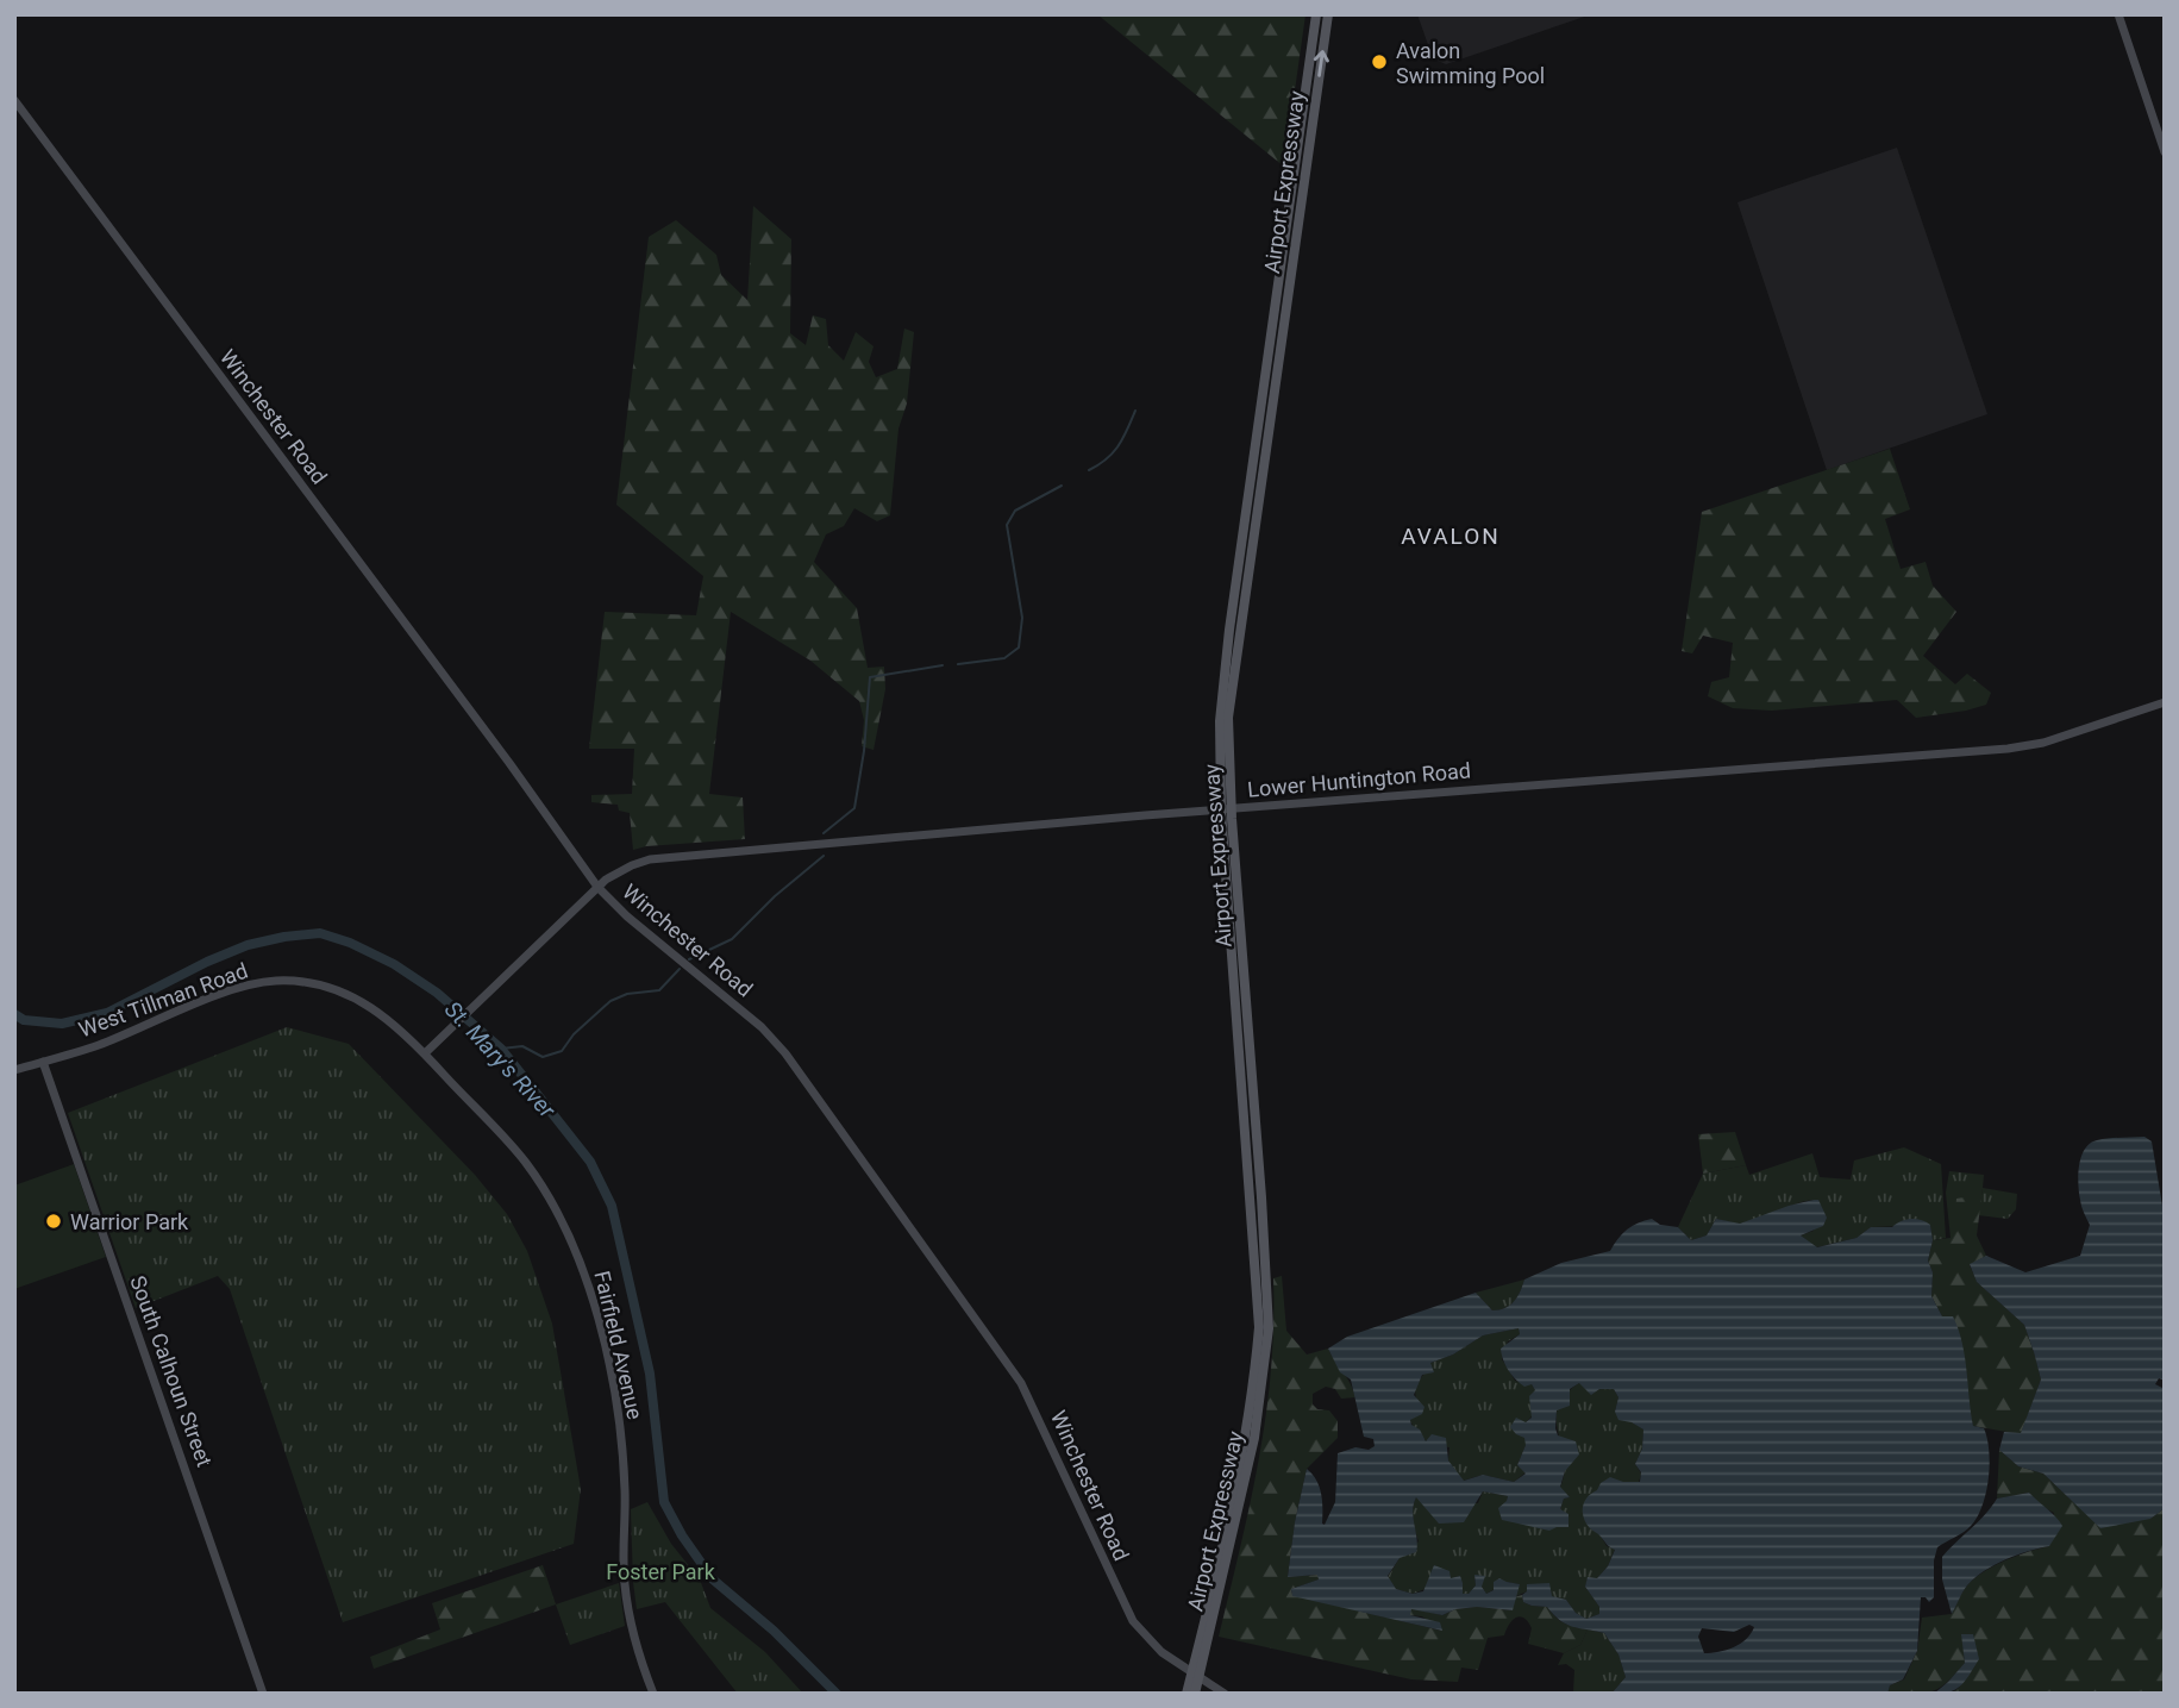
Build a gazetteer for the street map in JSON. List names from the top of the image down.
{
  "streets": {
    "main road": [
      "Airport Expressway",
      "Winchester Road",
      "Lower Huntington Road",
      "West Tillman Road",
      "Fairfield Avenue",
      "South Calhoun Street"
    ]
  },
  "crossings": [
    ["Airport Expressway", "Winchester Road"],
    ["Airport Expressway", "Lower Huntington Road"],
    ["Winchester Road", "Lower Huntington Road"],
    ["Lower Huntington Road", "West Tillman Road"],
    ["Lower Huntington Road", "Fairfield Avenue"],
    ["West Tillman Road", "Fairfield Avenue"],
    ["West Tillman Road", "South Calhoun Street"]
  ],
  "districts": ["AVALON"],
  "water": ["St. Mary's River"],
  "parks": ["Foster Park"],
  "places": ["Avalon Swimming Pool", "Warrior Park"]
}
